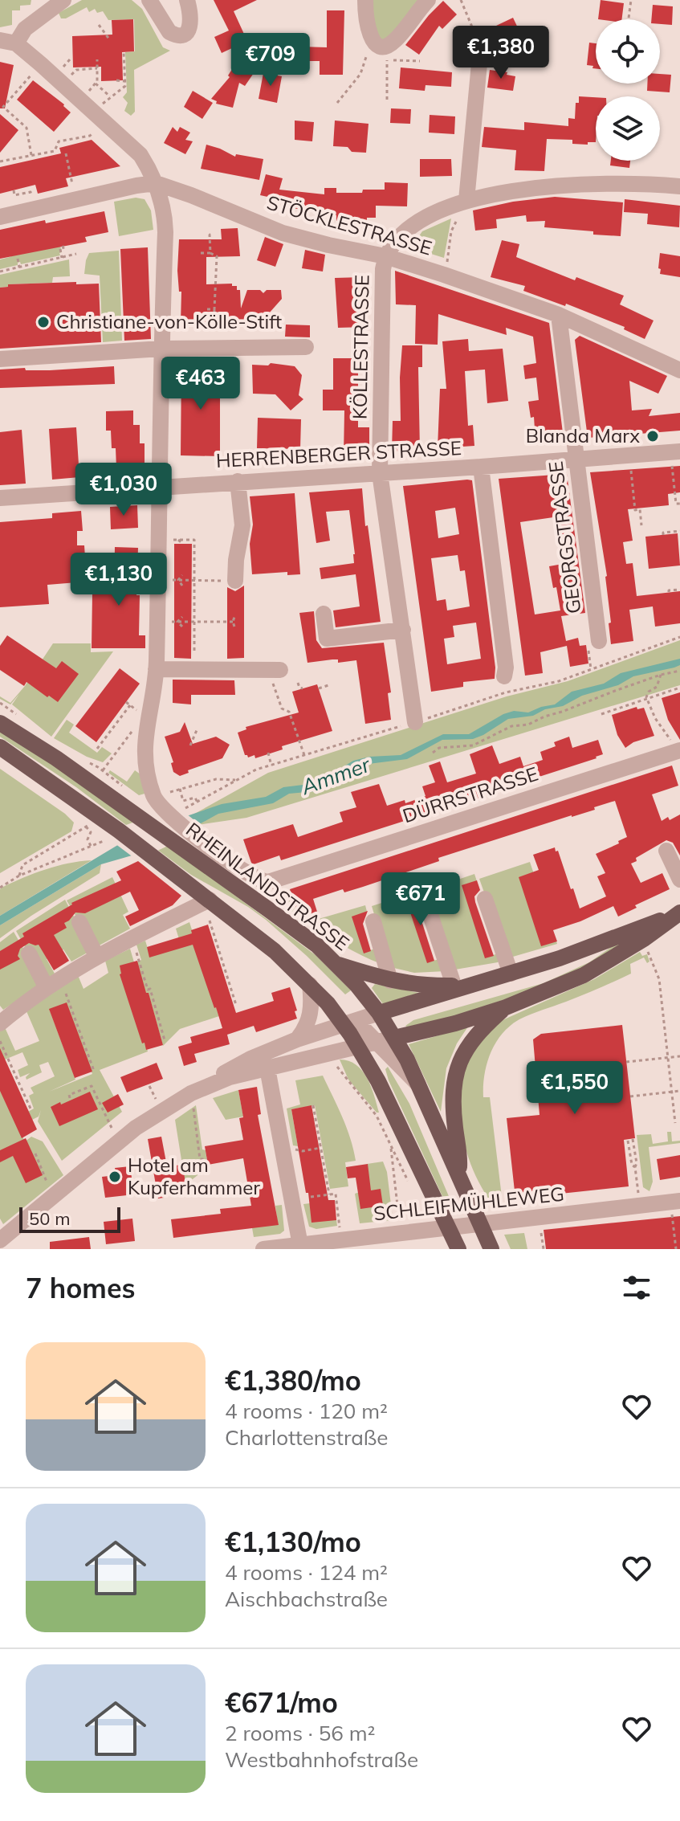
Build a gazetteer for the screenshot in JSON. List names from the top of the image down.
{
  "streets": {
    "main road": ["RHEINLANDSTRASSE"],
    "street": [
      "STÖCKLESTRASSE",
      "KÖLLESTRASSE",
      "HERRENBERGER STRASSE",
      "GEORGSTRASSE",
      "DÜRRSTRASSE",
      "SCHLEIFMÜHLEWEG"
    ]
  },
  "crossings": [
    ["STÖCKLESTRASSE", "KÖLLESTRASSE"],
    ["STÖCKLESTRASSE", "GEORGSTRASSE"],
    ["KÖLLESTRASSE", "HERRENBERGER STRASSE"],
    ["HERRENBERGER STRASSE", "GEORGSTRASSE"]
  ],
  "water": ["Ammer"],
  "places": ["Christiane-von-Kölle-Stift", "Blanda Marx", "Hotel am Kupferhammer"],
  "scale_bar": "50 m",
  "page": {
    "price": [
      "€1,380",
      "€709",
      "€463",
      "€1,030",
      "€1,130",
      "€671",
      "€1,550"
    ],
    "scale": "50 m",
    "heading": "7 homes",
    "list": [
      {
        "name": "€1,380/mo",
        "note": "4 rooms · 120 m² · Charlottenstraße"
      },
      {
        "name": "€1,130/mo",
        "note": "4 rooms · 124 m² · Aischbachstraße"
      },
      {
        "name": "€671/mo",
        "note": "2 rooms · 56 m² · Westbahnhofstraße"
      }
    ]
  }
}
